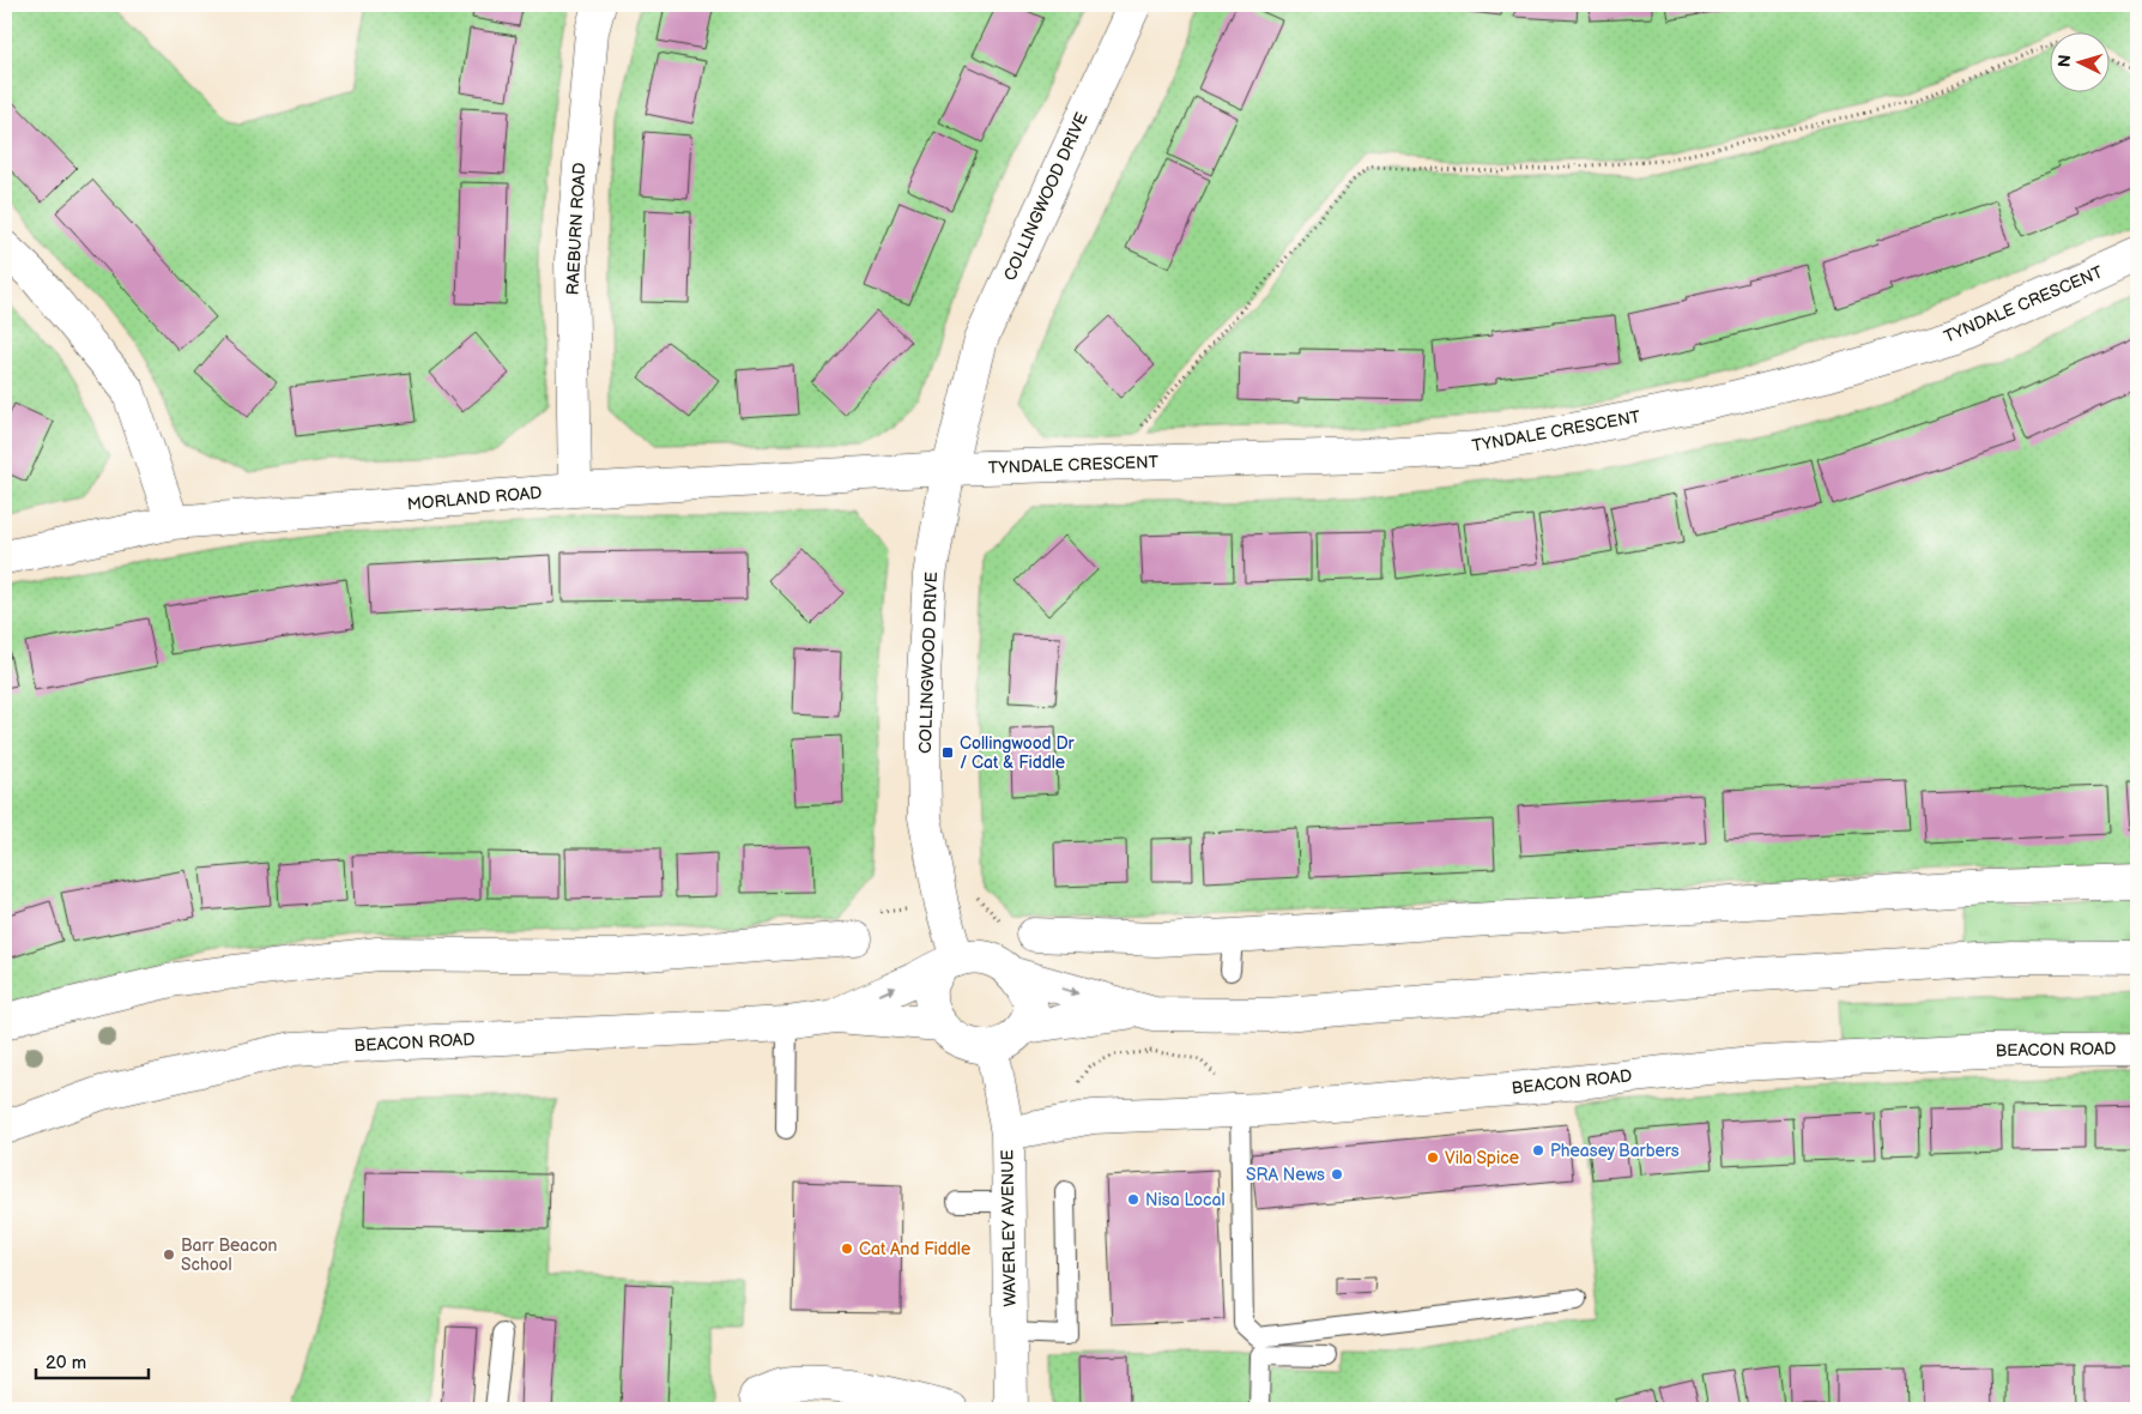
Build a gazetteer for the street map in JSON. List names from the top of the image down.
{
  "streets": {
    "street": [
      "COLLINGWOOD DRIVE",
      "RAEBURN ROAD",
      "TYNDALE CRESCENT",
      "MORLAND ROAD",
      "BEACON ROAD",
      "WAVERLEY AVENUE"
    ]
  },
  "crossings": [
    ["COLLINGWOOD DRIVE", "TYNDALE CRESCENT"],
    ["COLLINGWOOD DRIVE", "MORLAND ROAD"],
    ["COLLINGWOOD DRIVE", "BEACON ROAD"],
    ["COLLINGWOOD DRIVE", "WAVERLEY AVENUE"],
    ["RAEBURN ROAD", "MORLAND ROAD"],
    ["TYNDALE CRESCENT", "MORLAND ROAD"],
    ["BEACON ROAD", "WAVERLEY AVENUE"]
  ],
  "places": {
    "transit": ["Collingwood Dr / Cat & Fiddle"],
    "other": [
      "Pheasey Barbers",
      "Vila Spice",
      "SRA News",
      "Nisa Local",
      "Cat And Fiddle",
      "Barr Beacon School"
    ]
  },
  "scale_bar": "20 m",
  "north": "left"
}
